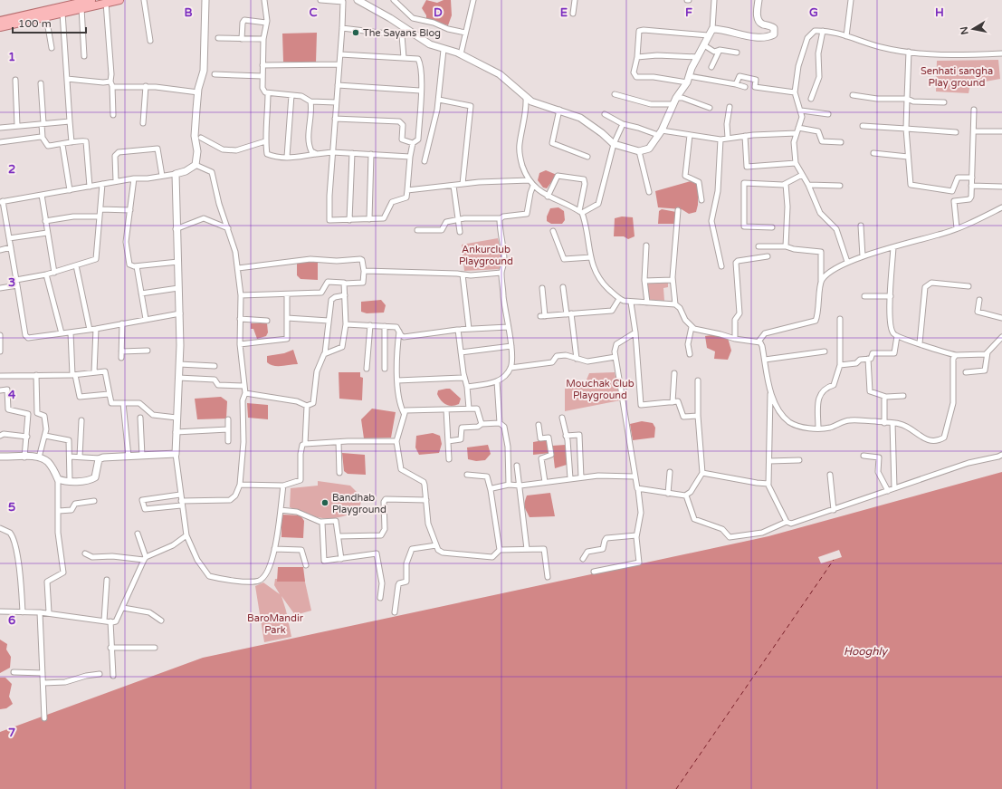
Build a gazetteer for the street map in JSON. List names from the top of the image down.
{
  "water": ["Hooghly"],
  "parks": [
    "Senhati sangha Play ground",
    "Ankurclub Playground",
    "Mouchak Club Playground",
    "BaroMandir Park"
  ],
  "places": ["The Sayans Blog", "Bandhab Playground"],
  "scale_bar": "100 m",
  "north": "left",
  "grid": {
    "columns": [
      "B",
      "C",
      "D",
      "E",
      "F",
      "G",
      "H"
    ],
    "rows": [
      "1",
      "2",
      "3",
      "4",
      "5",
      "6",
      "7"
    ]
  }
}
